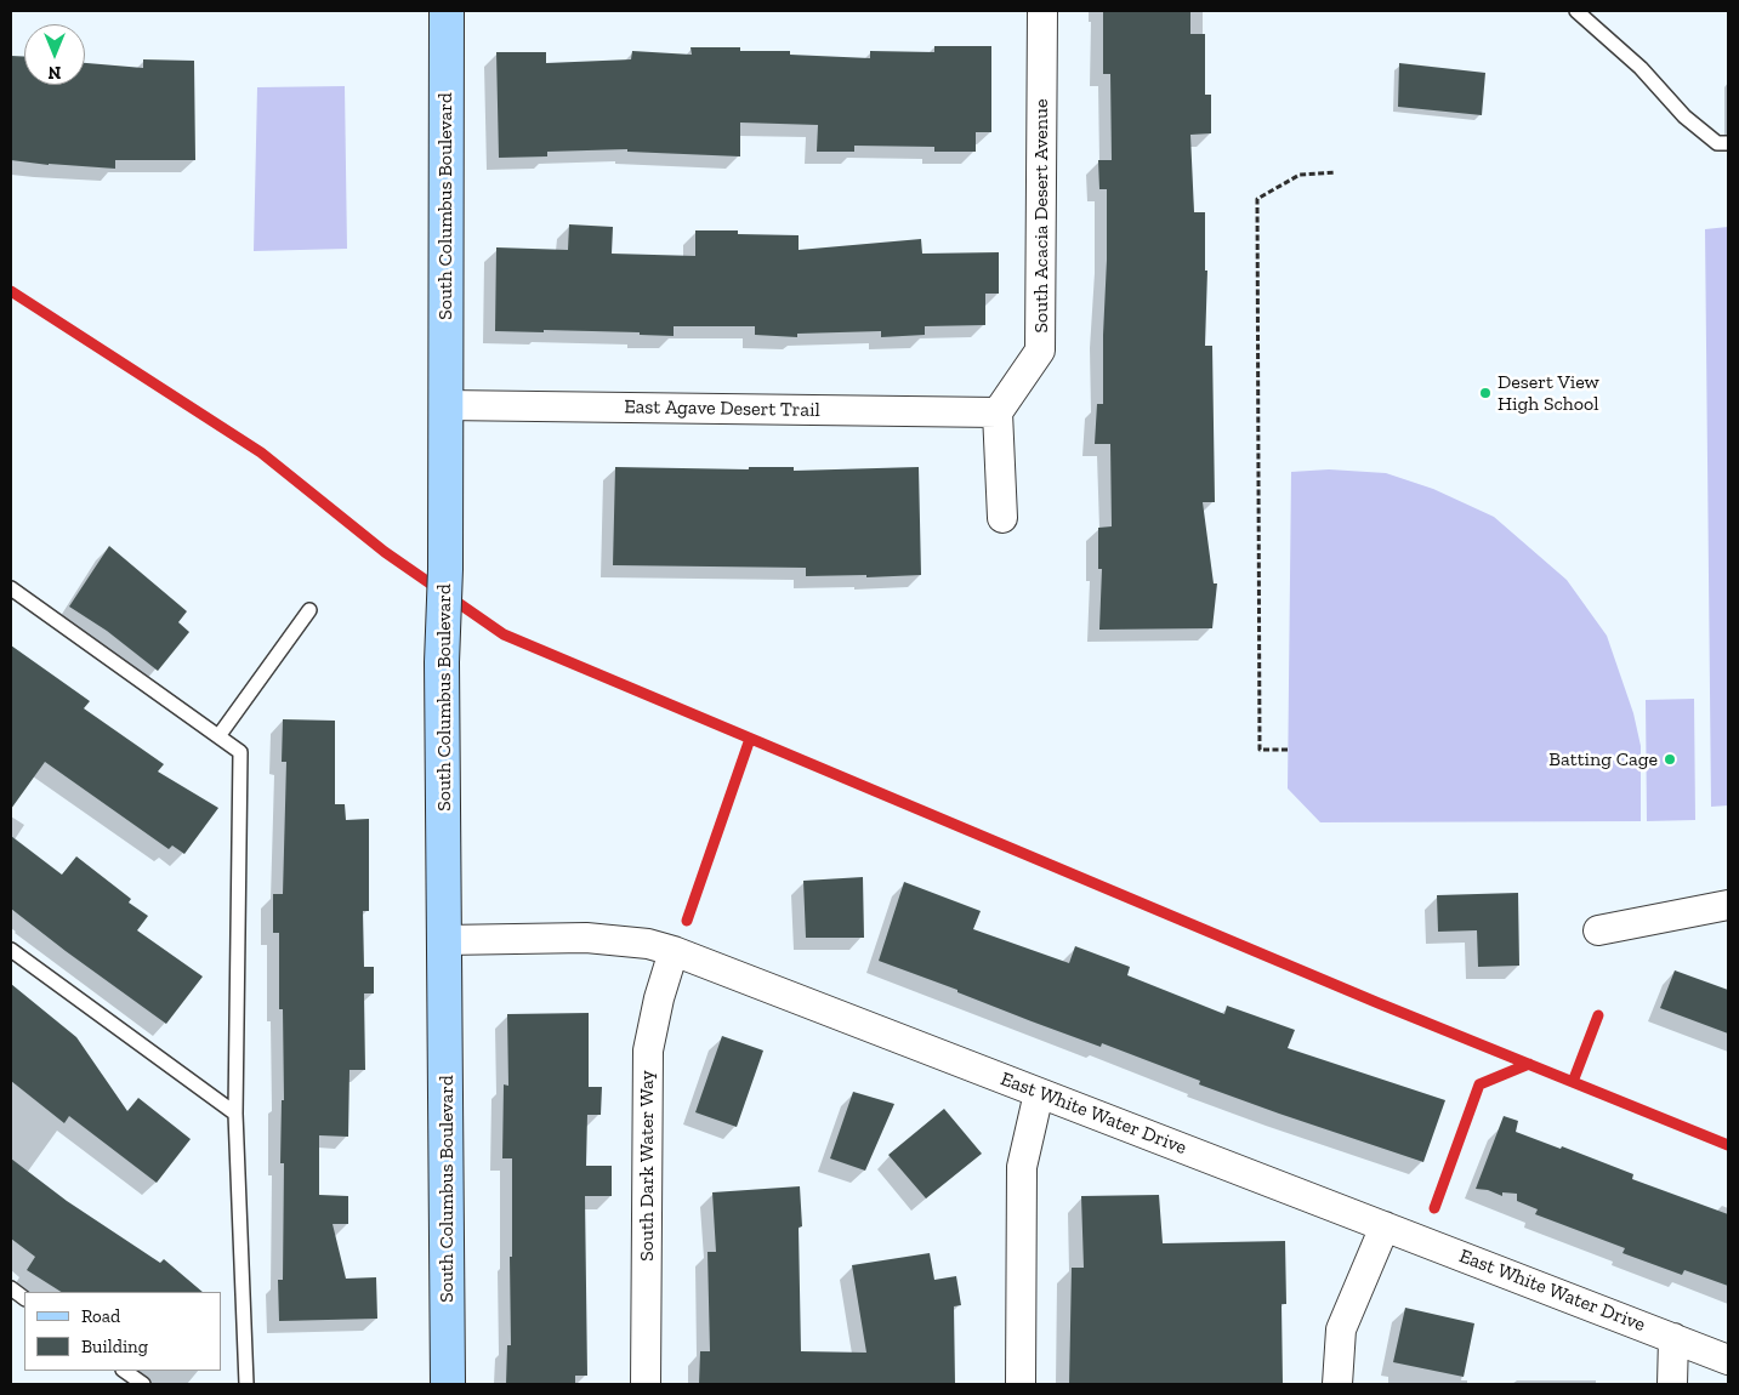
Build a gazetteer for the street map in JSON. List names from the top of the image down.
{
  "streets": {
    "street": [
      "South Columbus Boulevard",
      "South Acacia Desert Avenue",
      "East Agave Desert Trail",
      "East White Water Drive",
      "South Dark Water Way"
    ]
  },
  "crossings": [
    ["South Columbus Boulevard", "East Agave Desert Trail"],
    ["South Columbus Boulevard", "East White Water Drive"],
    ["South Acacia Desert Avenue", "East Agave Desert Trail"],
    ["East White Water Drive", "South Dark Water Way"]
  ],
  "places": ["Desert View High School", "Batting Cage"],
  "legend": ["Road", "Building"],
  "north": "bottom"
}
